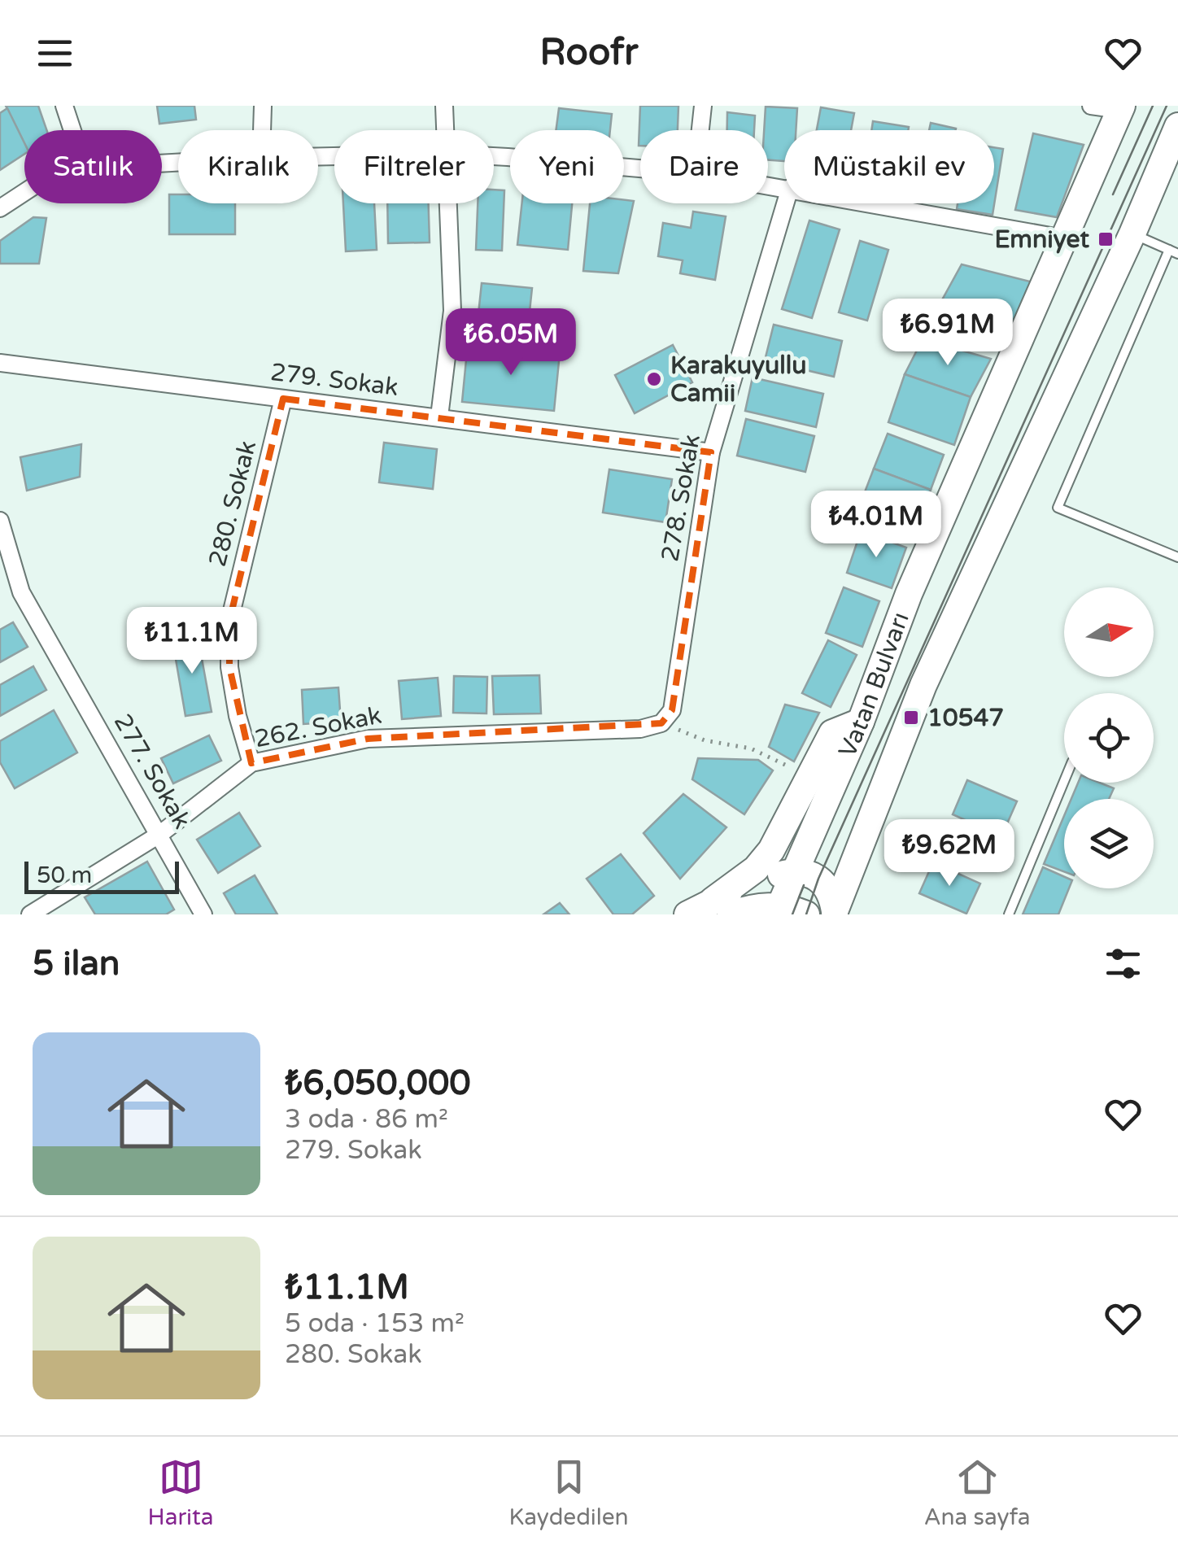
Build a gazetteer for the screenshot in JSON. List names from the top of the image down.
{
  "streets": {
    "main road": ["Vatan Bulvarı"],
    "street": [
      "279. Sokak",
      "278. Sokak",
      "280. Sokak",
      "262. Sokak",
      "277. Sokak"
    ]
  },
  "crossings": [
    ["279. Sokak", "278. Sokak"],
    ["279. Sokak", "280. Sokak"],
    ["278. Sokak", "262. Sokak"],
    ["280. Sokak", "262. Sokak"],
    ["262. Sokak", "277. Sokak"]
  ],
  "places": {
    "transit": ["Emniyet", "10547"],
    "other": ["Karakuyullu Camii"]
  },
  "scale_bar": "50 m",
  "north": "right",
  "page": {
    "header": "Roofr",
    "chip": [
      "Satılık",
      "Kiralık",
      "Filtreler",
      "Yeni",
      "Daire",
      "Müstakil ev"
    ],
    "price": [
      "₺6.91M",
      "₺6.05M",
      "₺4.01M",
      "₺11.1M",
      "₺9.62M"
    ],
    "scale": "50 m",
    "heading": "5 ilan",
    "list": [
      {
        "name": "₺6,050,000",
        "note": "3 oda · 86 m² · 279. Sokak"
      },
      {
        "name": "₺11.1M",
        "note": "5 oda · 153 m² · 280. Sokak"
      }
    ],
    "tabs": ["Harita", "Kaydedilen", "Ana sayfa"]
  }
}
